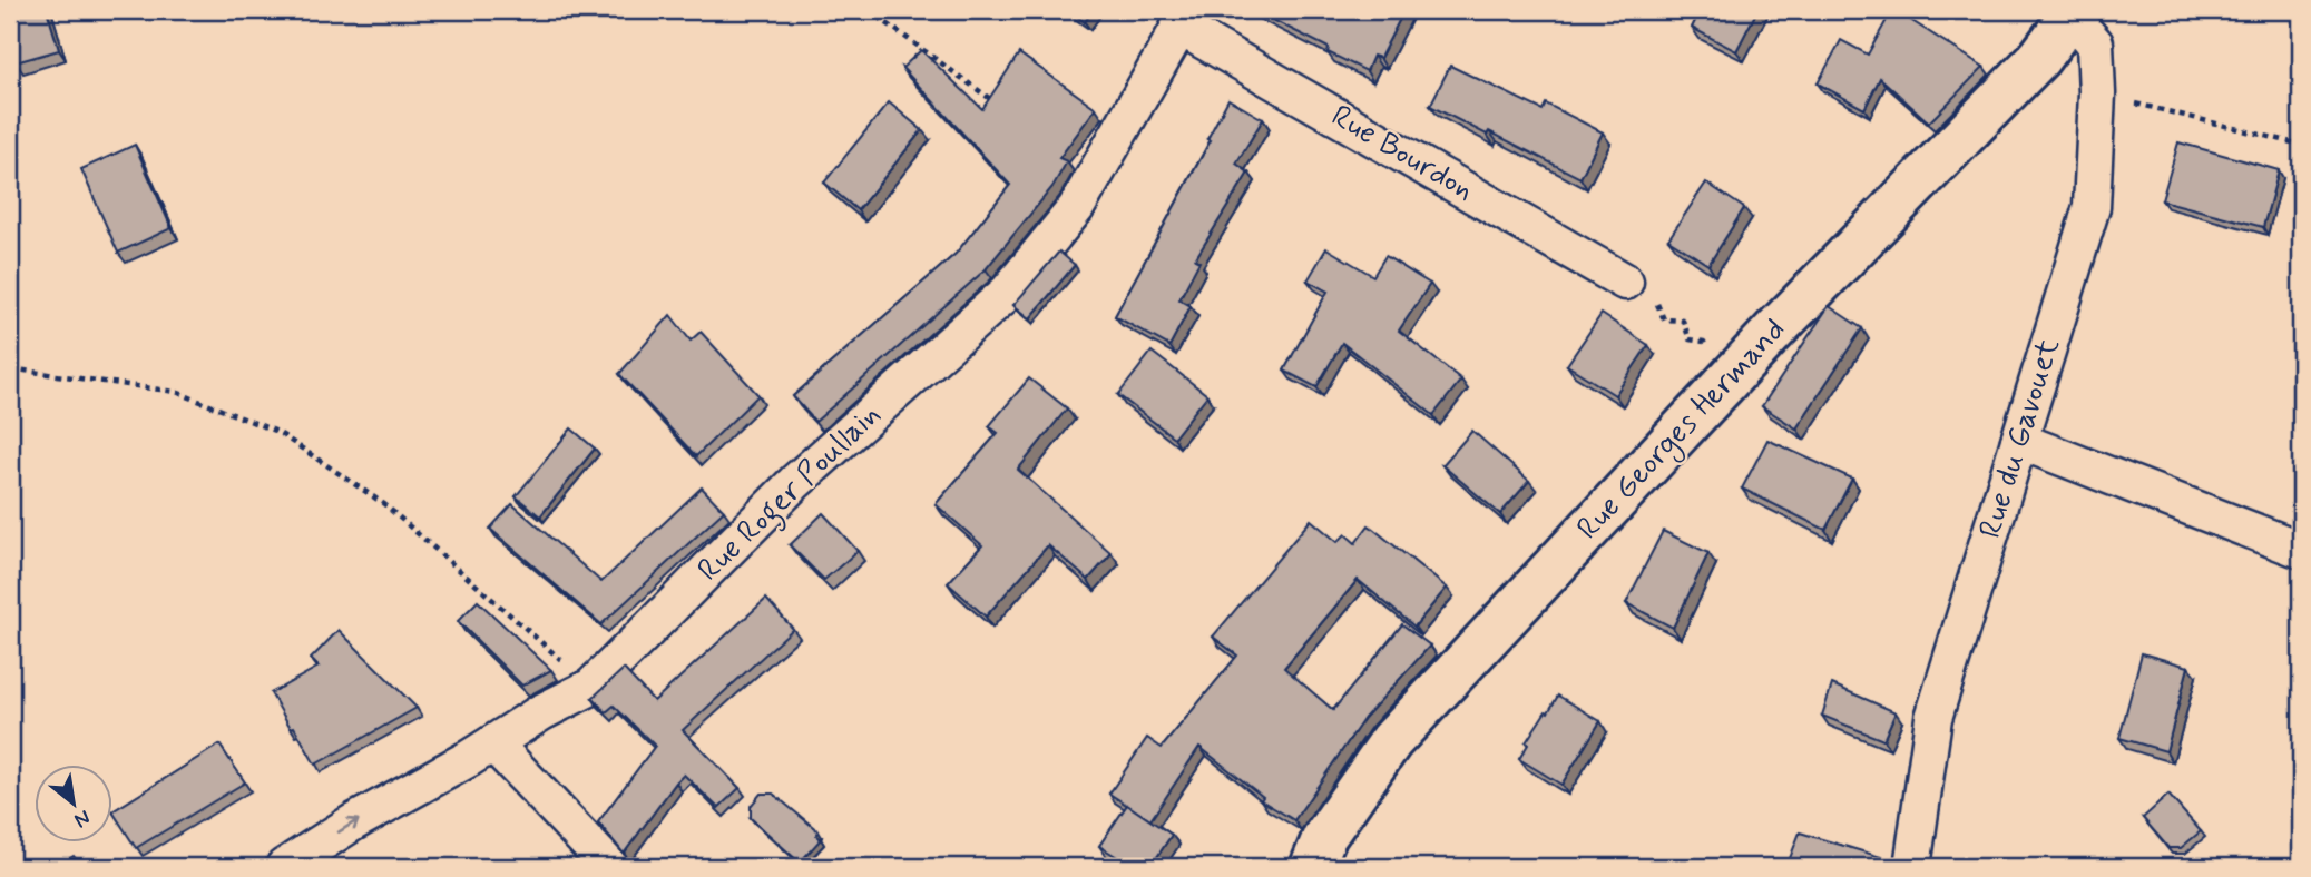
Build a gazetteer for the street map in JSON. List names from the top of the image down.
{
  "streets": {
    "street": [
      "Rue Bourdon",
      "Rue Georges Hermand",
      "Rue du Gavouet",
      "Rue Roger Poullain"
    ]
  },
  "crossings": [
    ["Rue Bourdon", "Rue Roger Poullain"],
    ["Rue Georges Hermand", "Rue du Gavouet"]
  ],
  "north": "bottom right"
}
